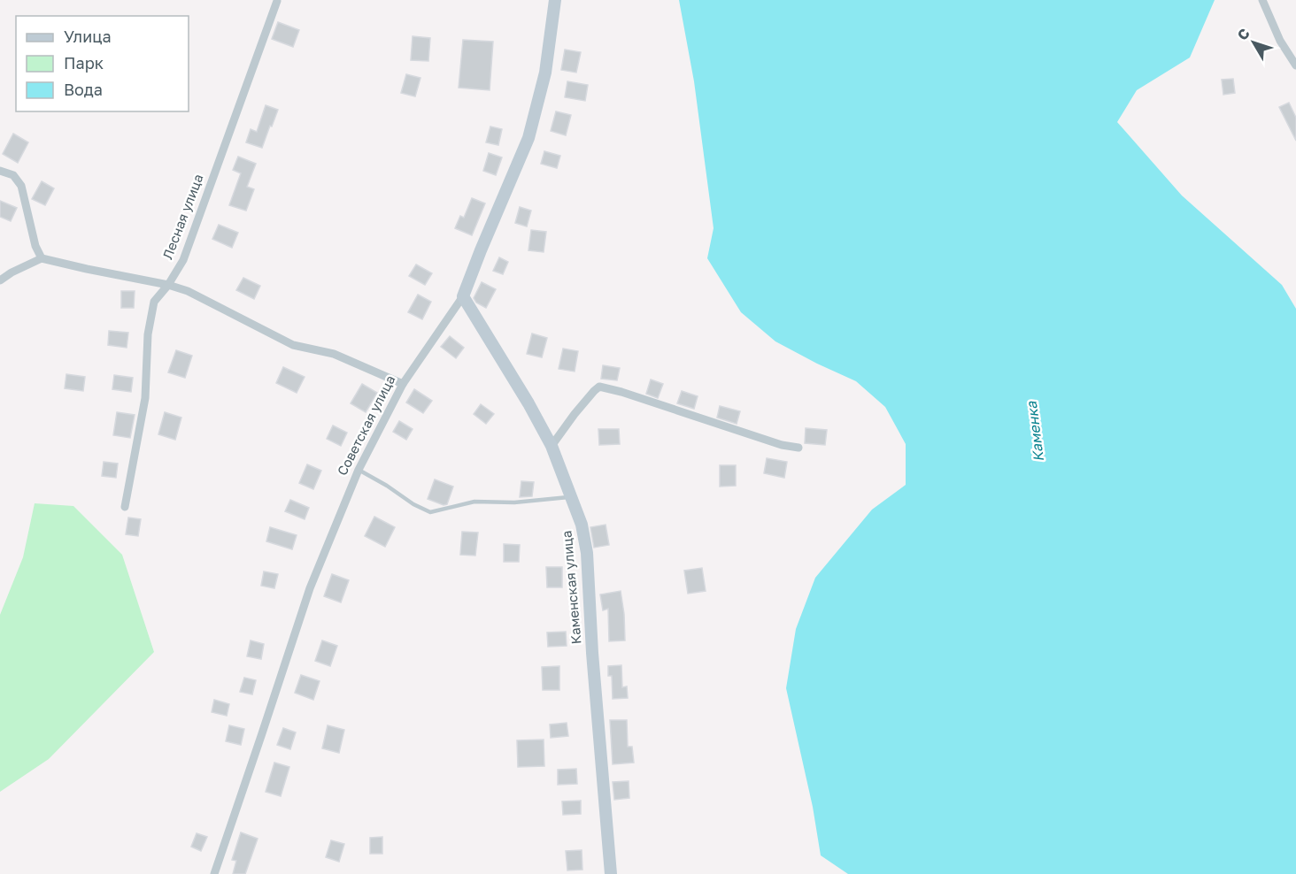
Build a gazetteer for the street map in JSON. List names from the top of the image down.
{
  "streets": {
    "street": ["Лесная улица", "Советская улица", "Каменская улица"]
  },
  "crossings": [
    ["Советская улица", "Каменская улица"]
  ],
  "water": ["Каменка"],
  "legend": ["Улица", "Парк", "Вода"],
  "north": "top left"
}
